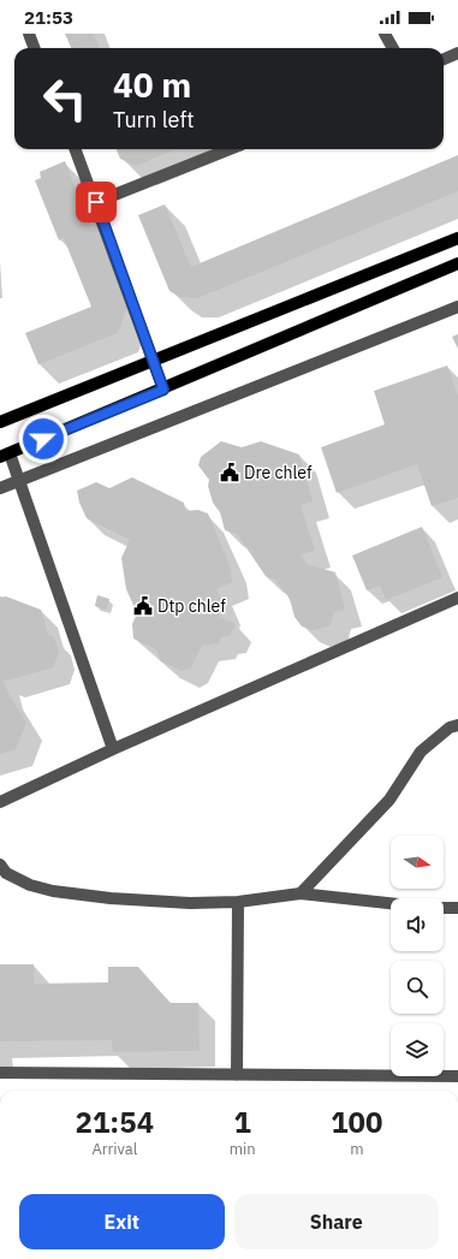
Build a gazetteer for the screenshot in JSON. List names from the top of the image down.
{
  "places": {
    "public building": ["Dre chlef", "Dtp chlef"]
  },
  "north": "right",
  "page": {
    "status": "21:53",
    "turn": ["40 m", "Turn left"],
    "eta": [
      "21:54",
      "Arrival",
      "1",
      "min",
      "100",
      "m"
    ],
    "buttons": ["Exit", "Share"]
  }
}
